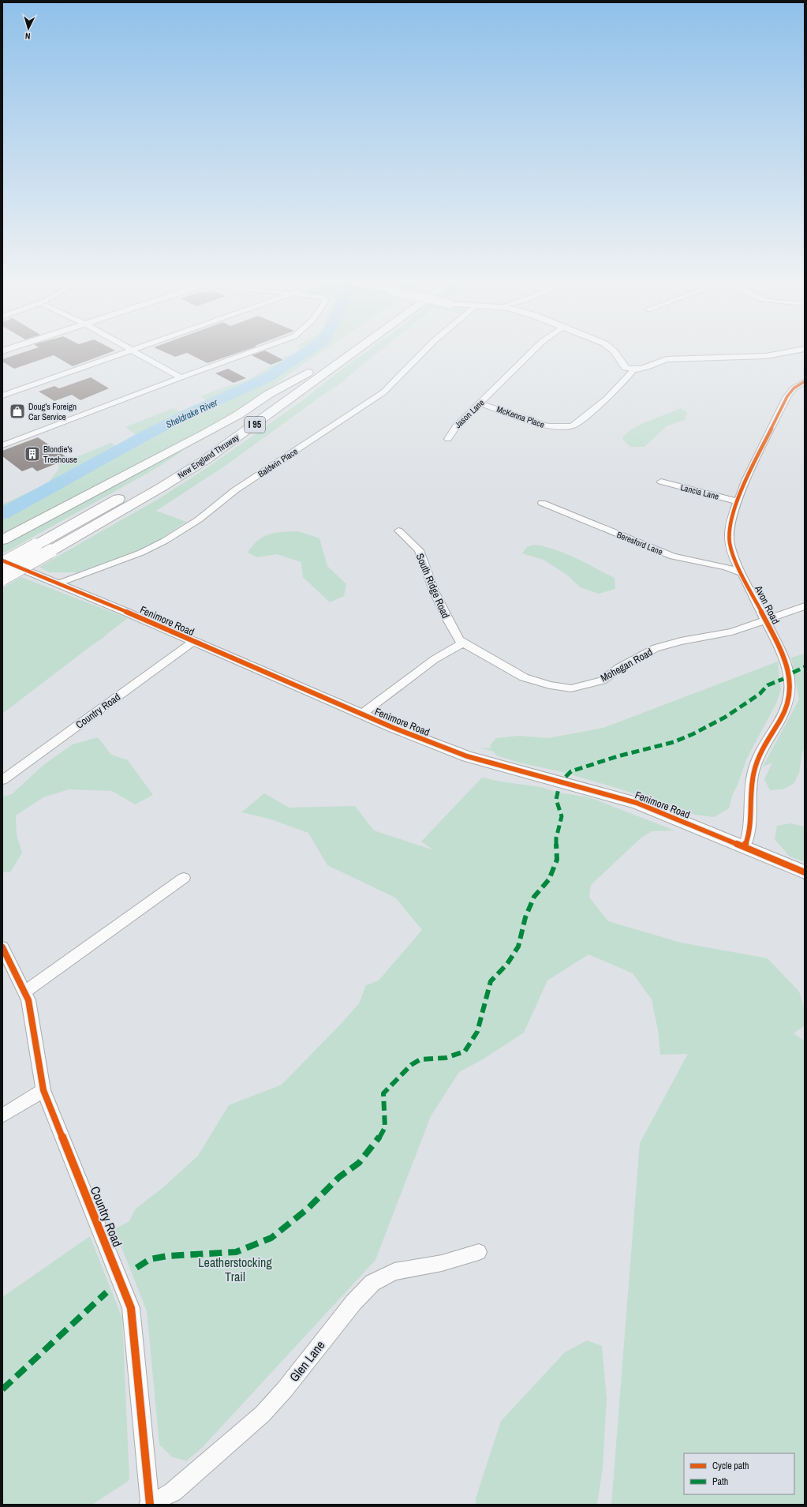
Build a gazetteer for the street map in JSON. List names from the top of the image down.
{
  "streets": {
    "highway": ["I 95", "New England Thruway"],
    "street": [
      "Jason Lane",
      "McKenna Place",
      "Baldwin Place",
      "Lancia Lane",
      "Beresford Lane",
      "South Ridge Road",
      "Avon Road",
      "Fenimore Road",
      "Mohegan Road",
      "Country Road",
      "Glen Lane"
    ]
  },
  "crossings": [
    ["Jason Lane", "McKenna Place"],
    ["Baldwin Place", "Fenimore Road"],
    ["Lancia Lane", "Avon Road"],
    ["Beresford Lane", "Avon Road"],
    ["South Ridge Road", "Mohegan Road"],
    ["Avon Road", "Fenimore Road"],
    ["Avon Road", "Mohegan Road"],
    ["Fenimore Road", "Country Road"],
    ["Country Road", "Glen Lane"]
  ],
  "water": ["Sheldrake River"],
  "parks": ["Leatherstocking Trail"],
  "places": {
    "shop": ["Doug's Foreign Car Service"],
    "building": ["Blondie's Treehouse"]
  },
  "legend": ["Cycle path", "Path"],
  "north": "bottom"
}
